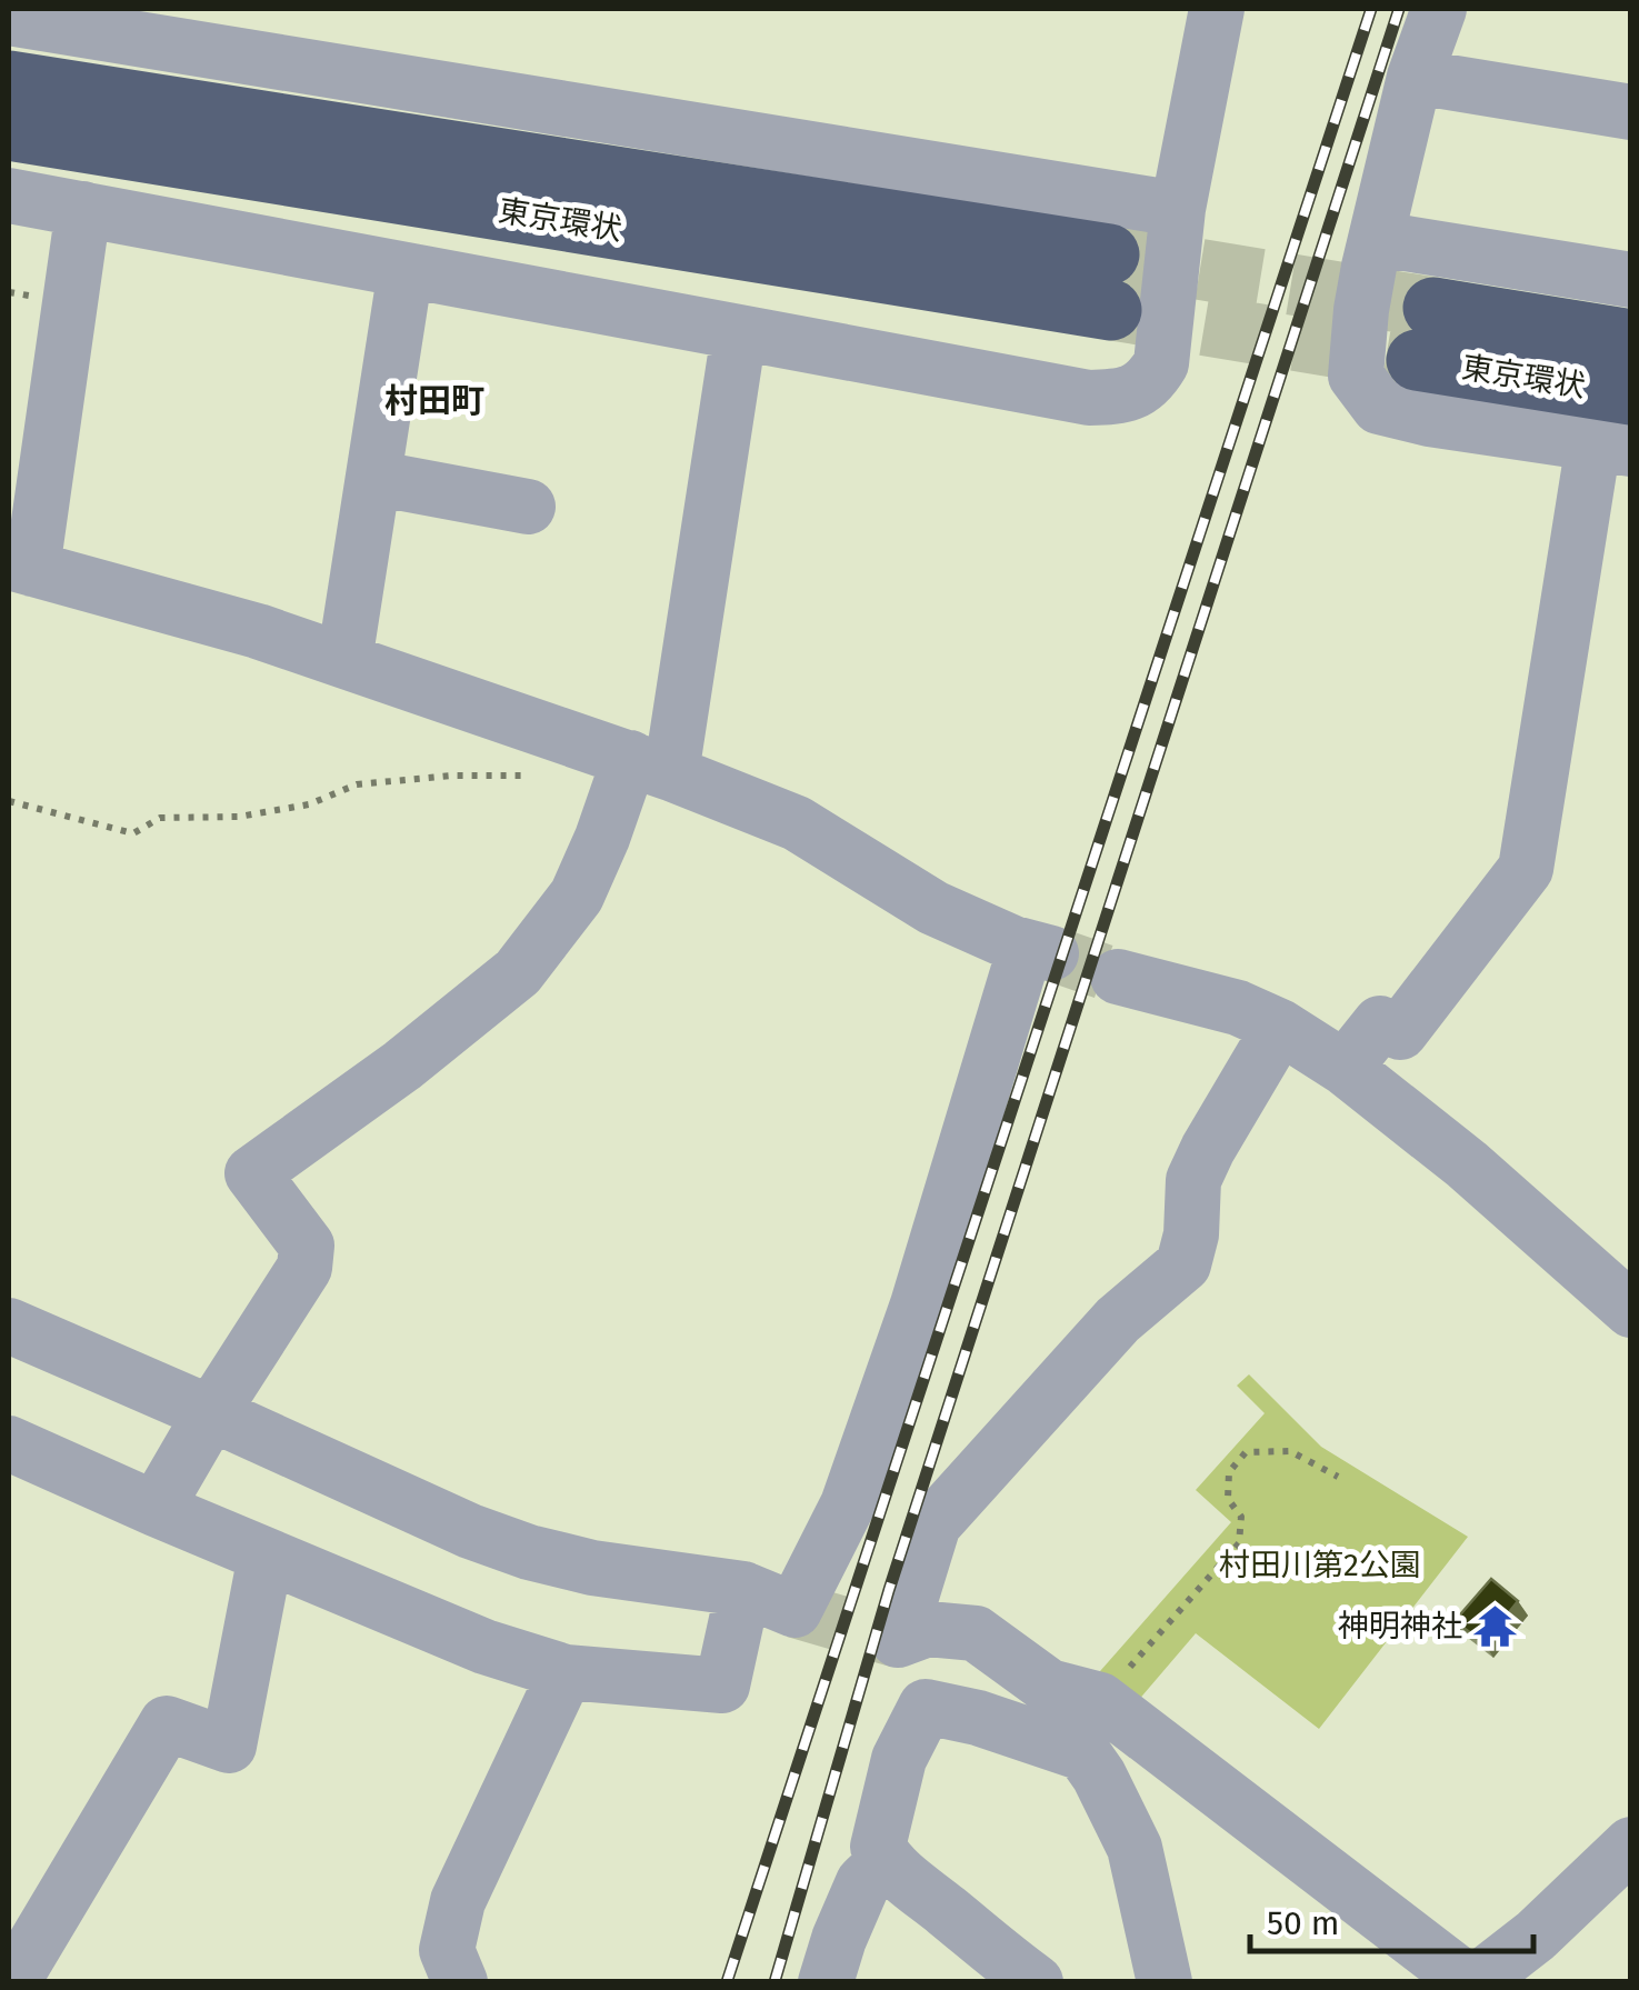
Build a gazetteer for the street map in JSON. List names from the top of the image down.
{
  "streets": {
    "highway": ["東京環状"]
  },
  "districts": ["村田町"],
  "parks": ["村田川第2公園"],
  "places": {
    "temple": ["神明神社"]
  },
  "scale_bar": "50 m"
}
